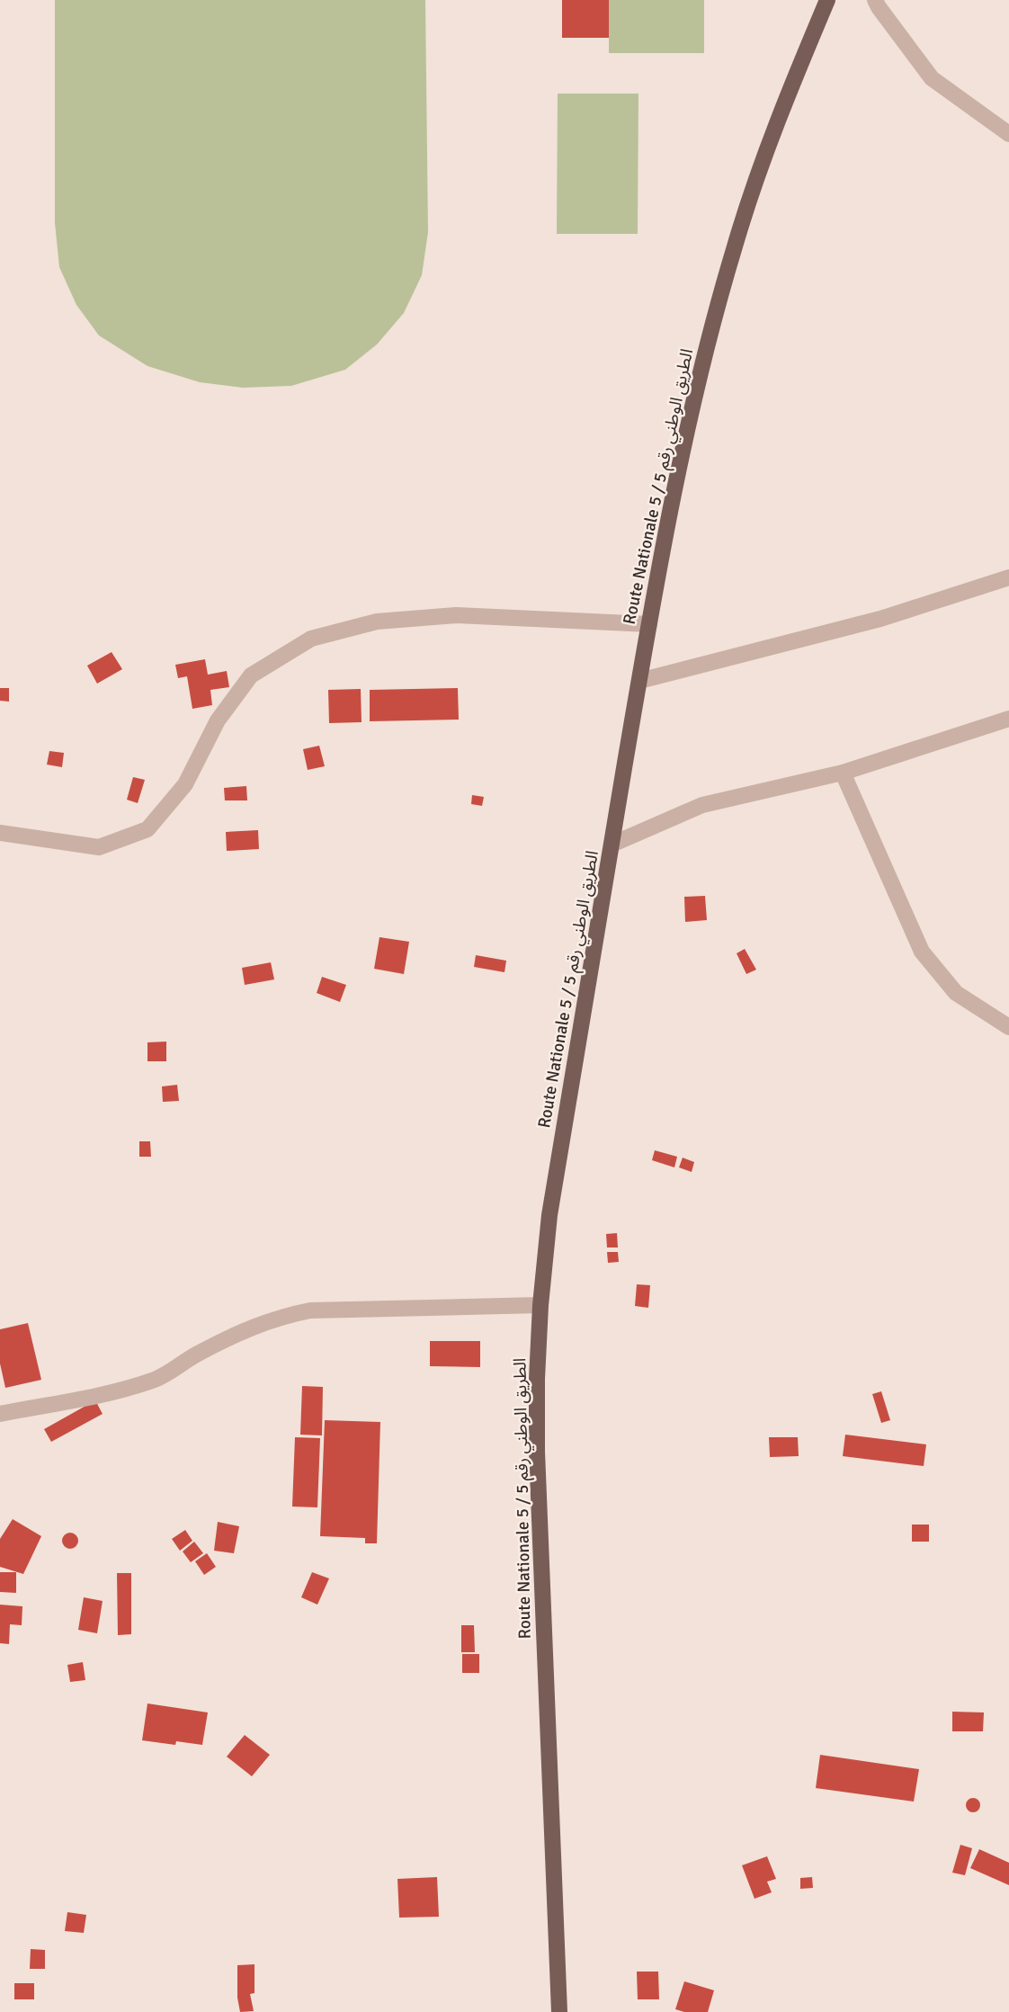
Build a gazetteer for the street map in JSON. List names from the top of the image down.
{
  "streets": {
    "main road": ["Route Nationale 5 / الطريق الوطني رقم 5"]
  }
}
